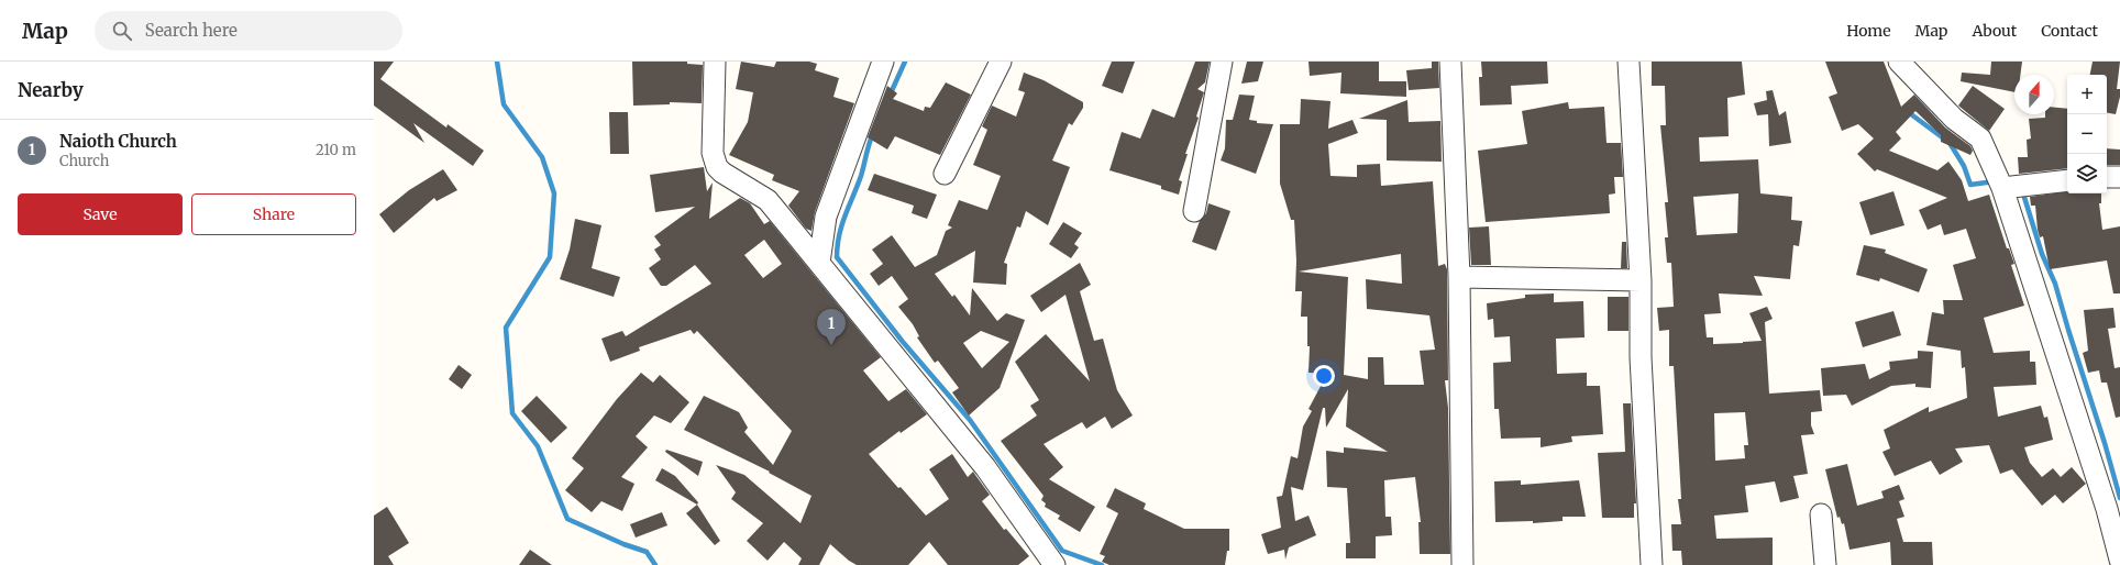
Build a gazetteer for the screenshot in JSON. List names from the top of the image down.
{
  "north": "top",
  "page": {
    "header": "Map",
    "search": "Search here",
    "nav": [
      "Home",
      "Map",
      "About",
      "Contact"
    ],
    "heading": "Nearby",
    "map_buttons": ["+", "−"],
    "list": [
      {
        "mark": "1",
        "name": "Naioth Church",
        "note": "Church",
        "value": "210 m"
      }
    ],
    "buttons": ["Save", "Share"],
    "pins": "1"
  }
}
